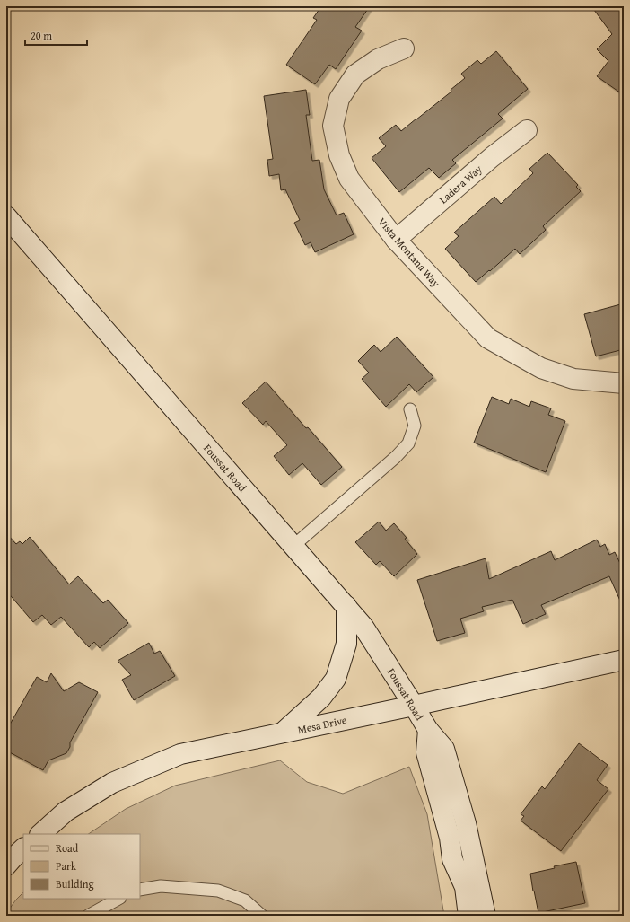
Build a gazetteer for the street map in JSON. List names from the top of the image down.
{
  "streets": {
    "main road": [
      "Ladera Way",
      "Vista Montana Way",
      "Foussat Road",
      "Mesa Drive"
    ]
  },
  "crossings": [
    ["Ladera Way", "Vista Montana Way"],
    ["Foussat Road", "Mesa Drive"]
  ],
  "legend": ["Road", "Park", "Building"],
  "scale_bar": "20 m"
}
